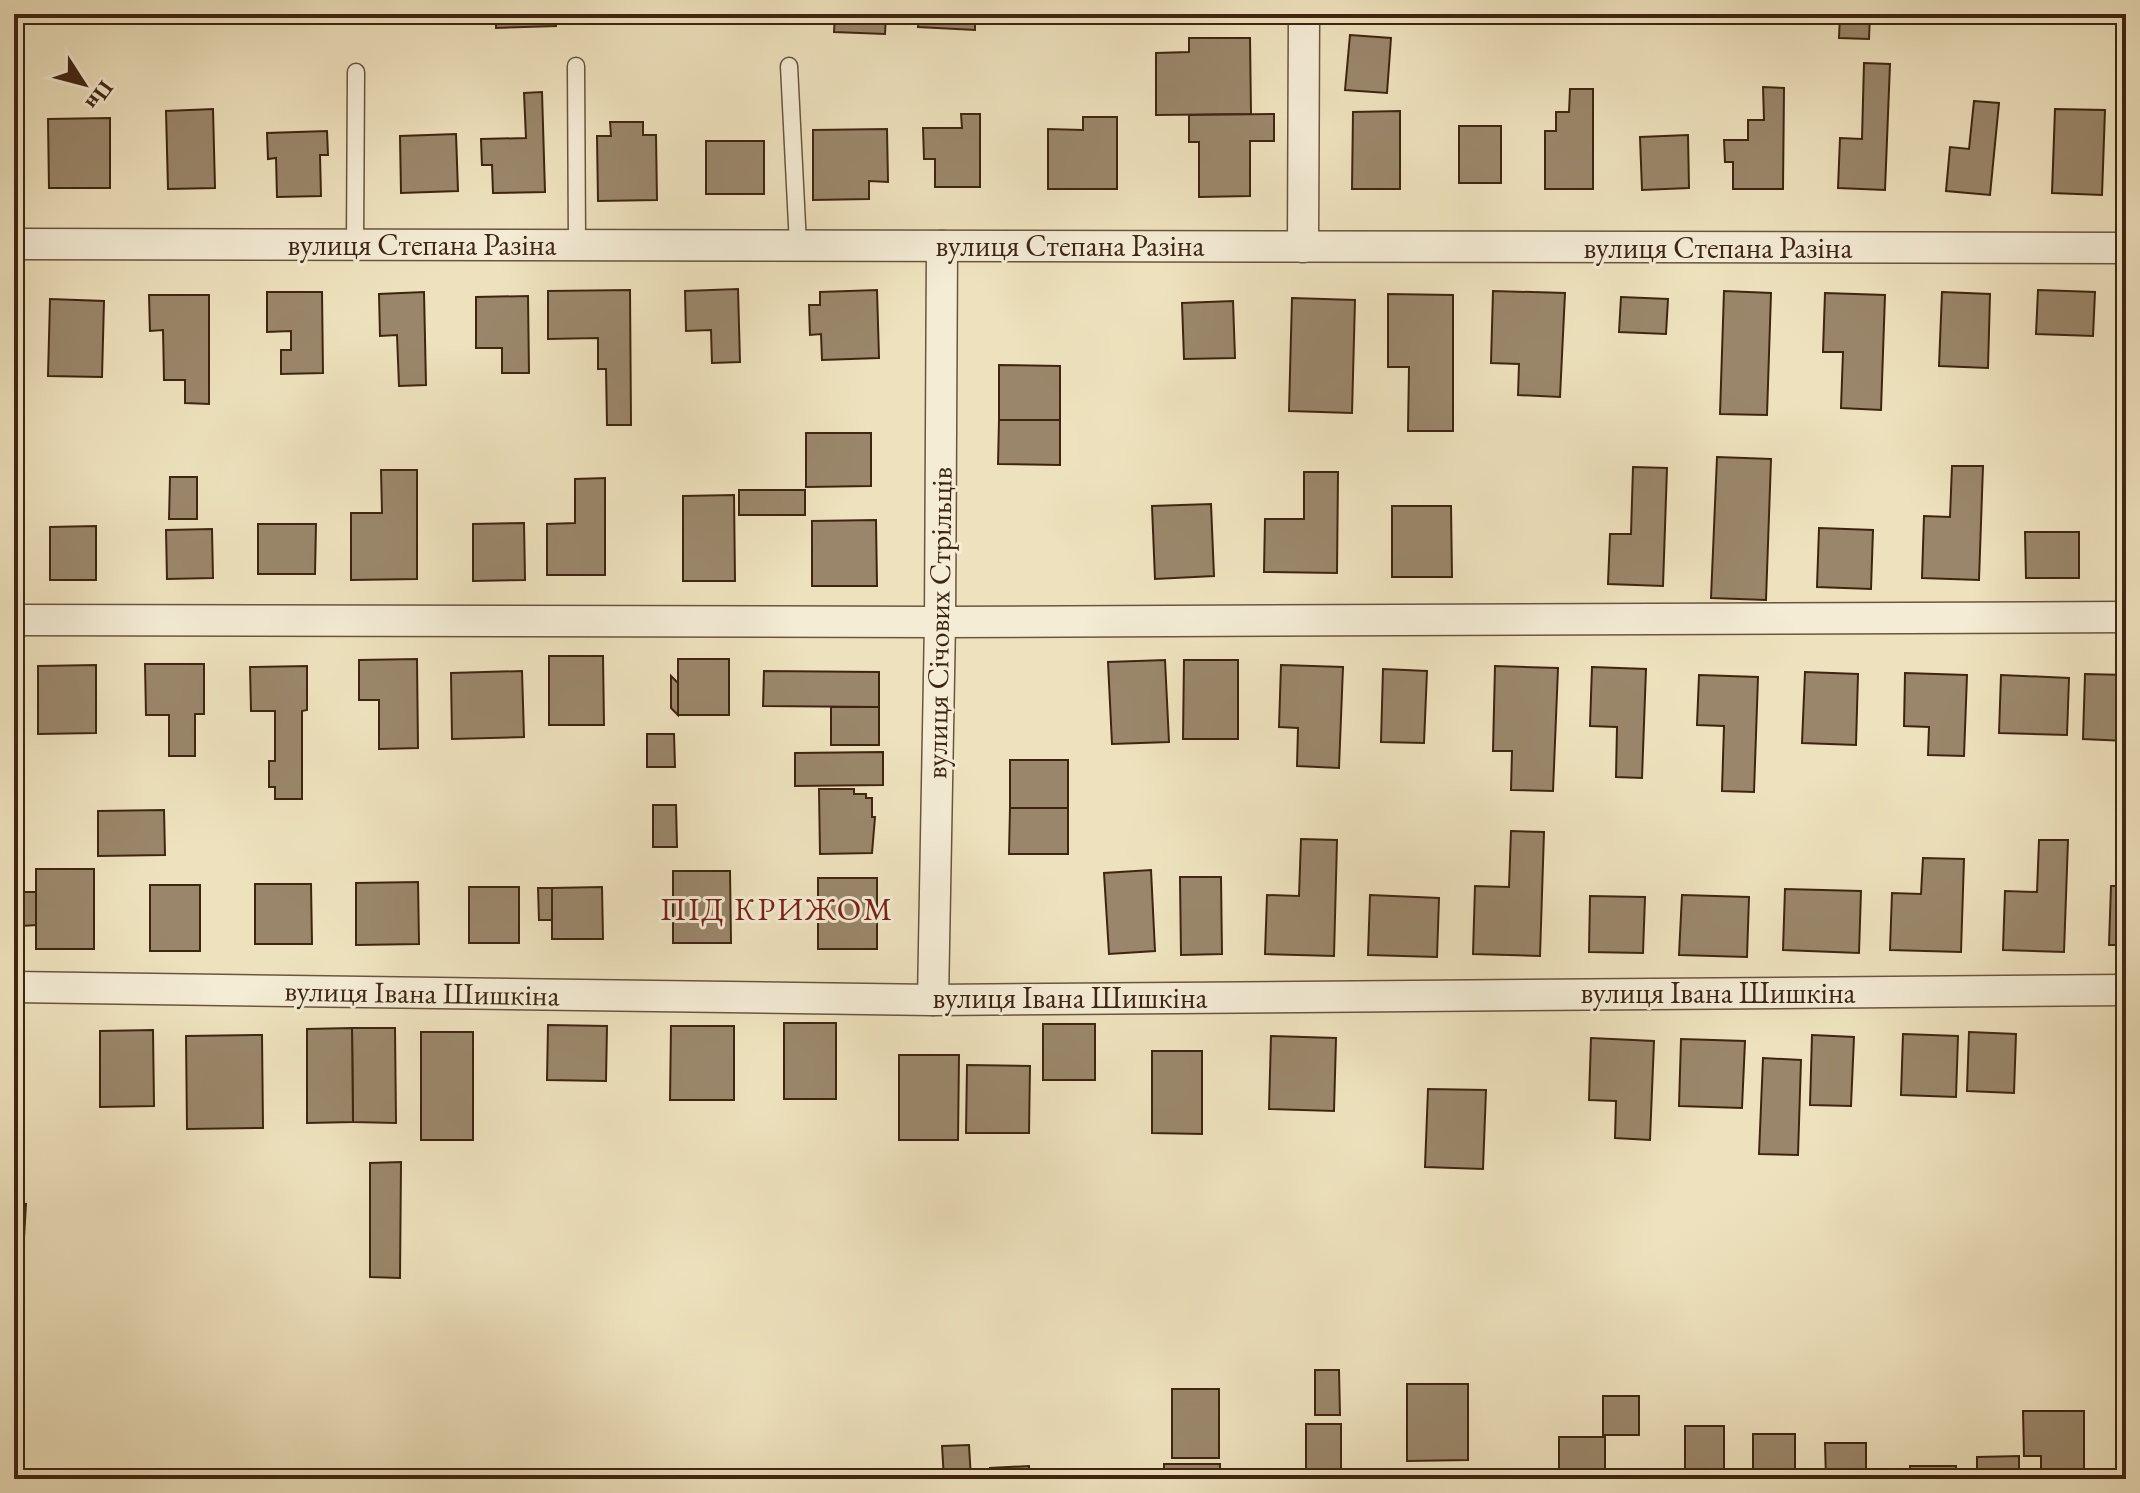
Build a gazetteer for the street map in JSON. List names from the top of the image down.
{
  "streets": {
    "street": ["вулиця Степана Разіна", "вулиця Січових Стрільців", "вулиця Івана Шишкіна"]
  },
  "crossings": [
    ["вулиця Степана Разіна", "вулиця Січових Стрільців"],
    ["вулиця Січових Стрільців", "вулиця Івана Шишкіна"]
  ],
  "districts": ["ПІД КРИЖОМ"],
  "north": "bottom right"
}
